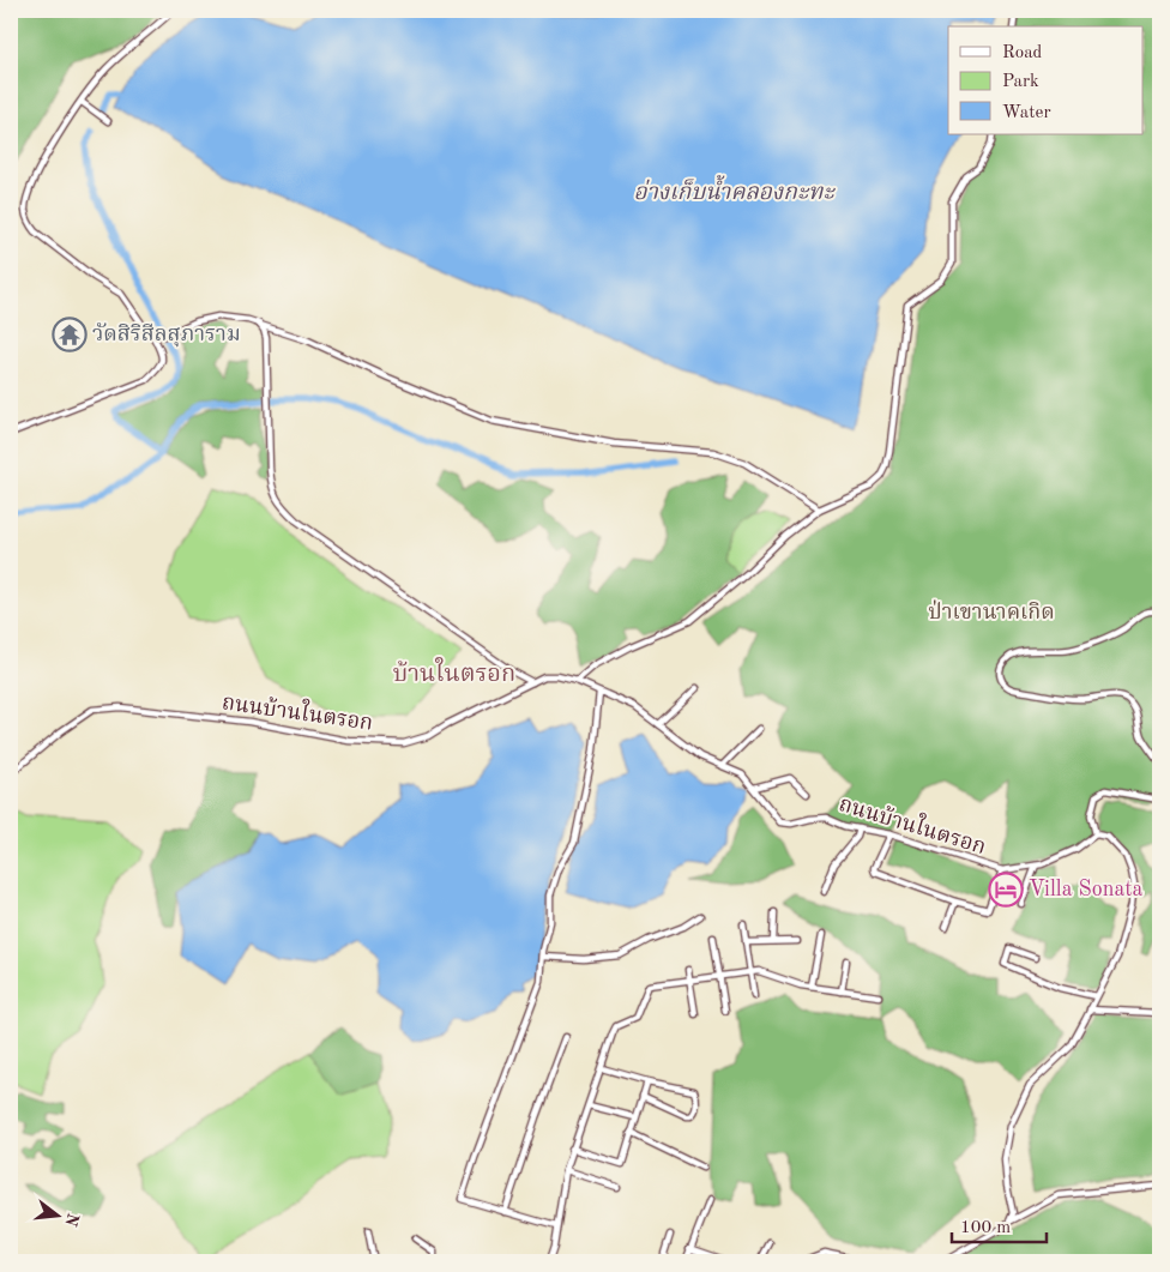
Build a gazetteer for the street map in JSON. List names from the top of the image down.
{
  "streets": {
    "street": ["ถนนบ้านในตรอก"]
  },
  "districts": ["บ้านในตรอก"],
  "water": ["อ่างเก็บน้ำคลองกะทะ"],
  "parks": ["ป่าเขานาคเกิด"],
  "places": {
    "temple": ["วัดสิริสีลสุภาราม"],
    "hotel": ["Villa Sonata"]
  },
  "legend": ["Road", "Park", "Water"],
  "scale_bar": "100 m",
  "north": "right"
}
